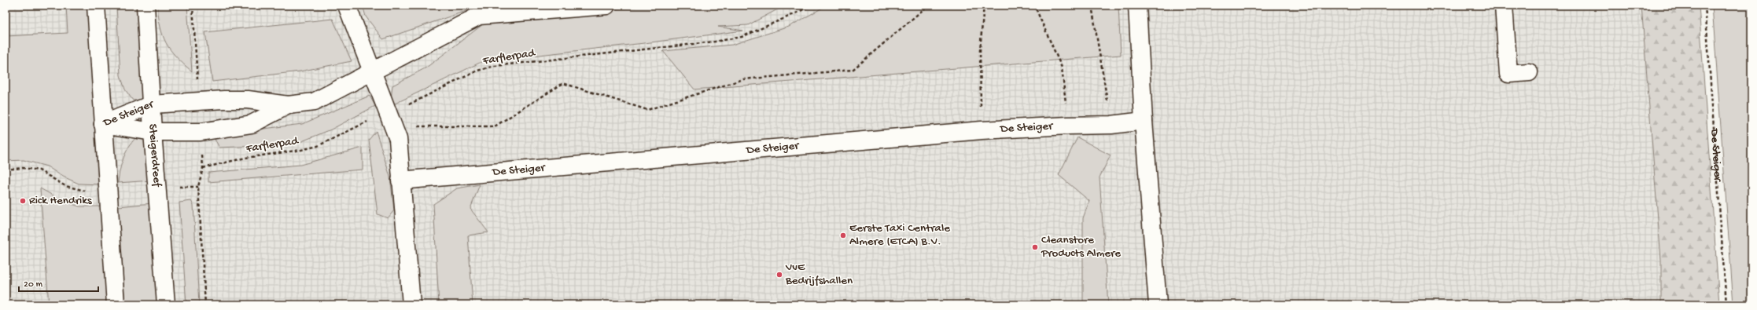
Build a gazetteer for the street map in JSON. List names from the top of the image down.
{
  "streets": {
    "street": ["De Steiger", "Steigerdreef"],
    "path": ["Farflerpad"]
  },
  "crossings": [
    ["De Steiger", "Steigerdreef"]
  ],
  "places": [
    "Rick Hendriks",
    "Eerste Taxi Centrale Almere (ETCA) B.V.",
    "Cleanstore Products Almere",
    "VvE Bedrijfshallen"
  ],
  "scale_bar": "20 m"
}
